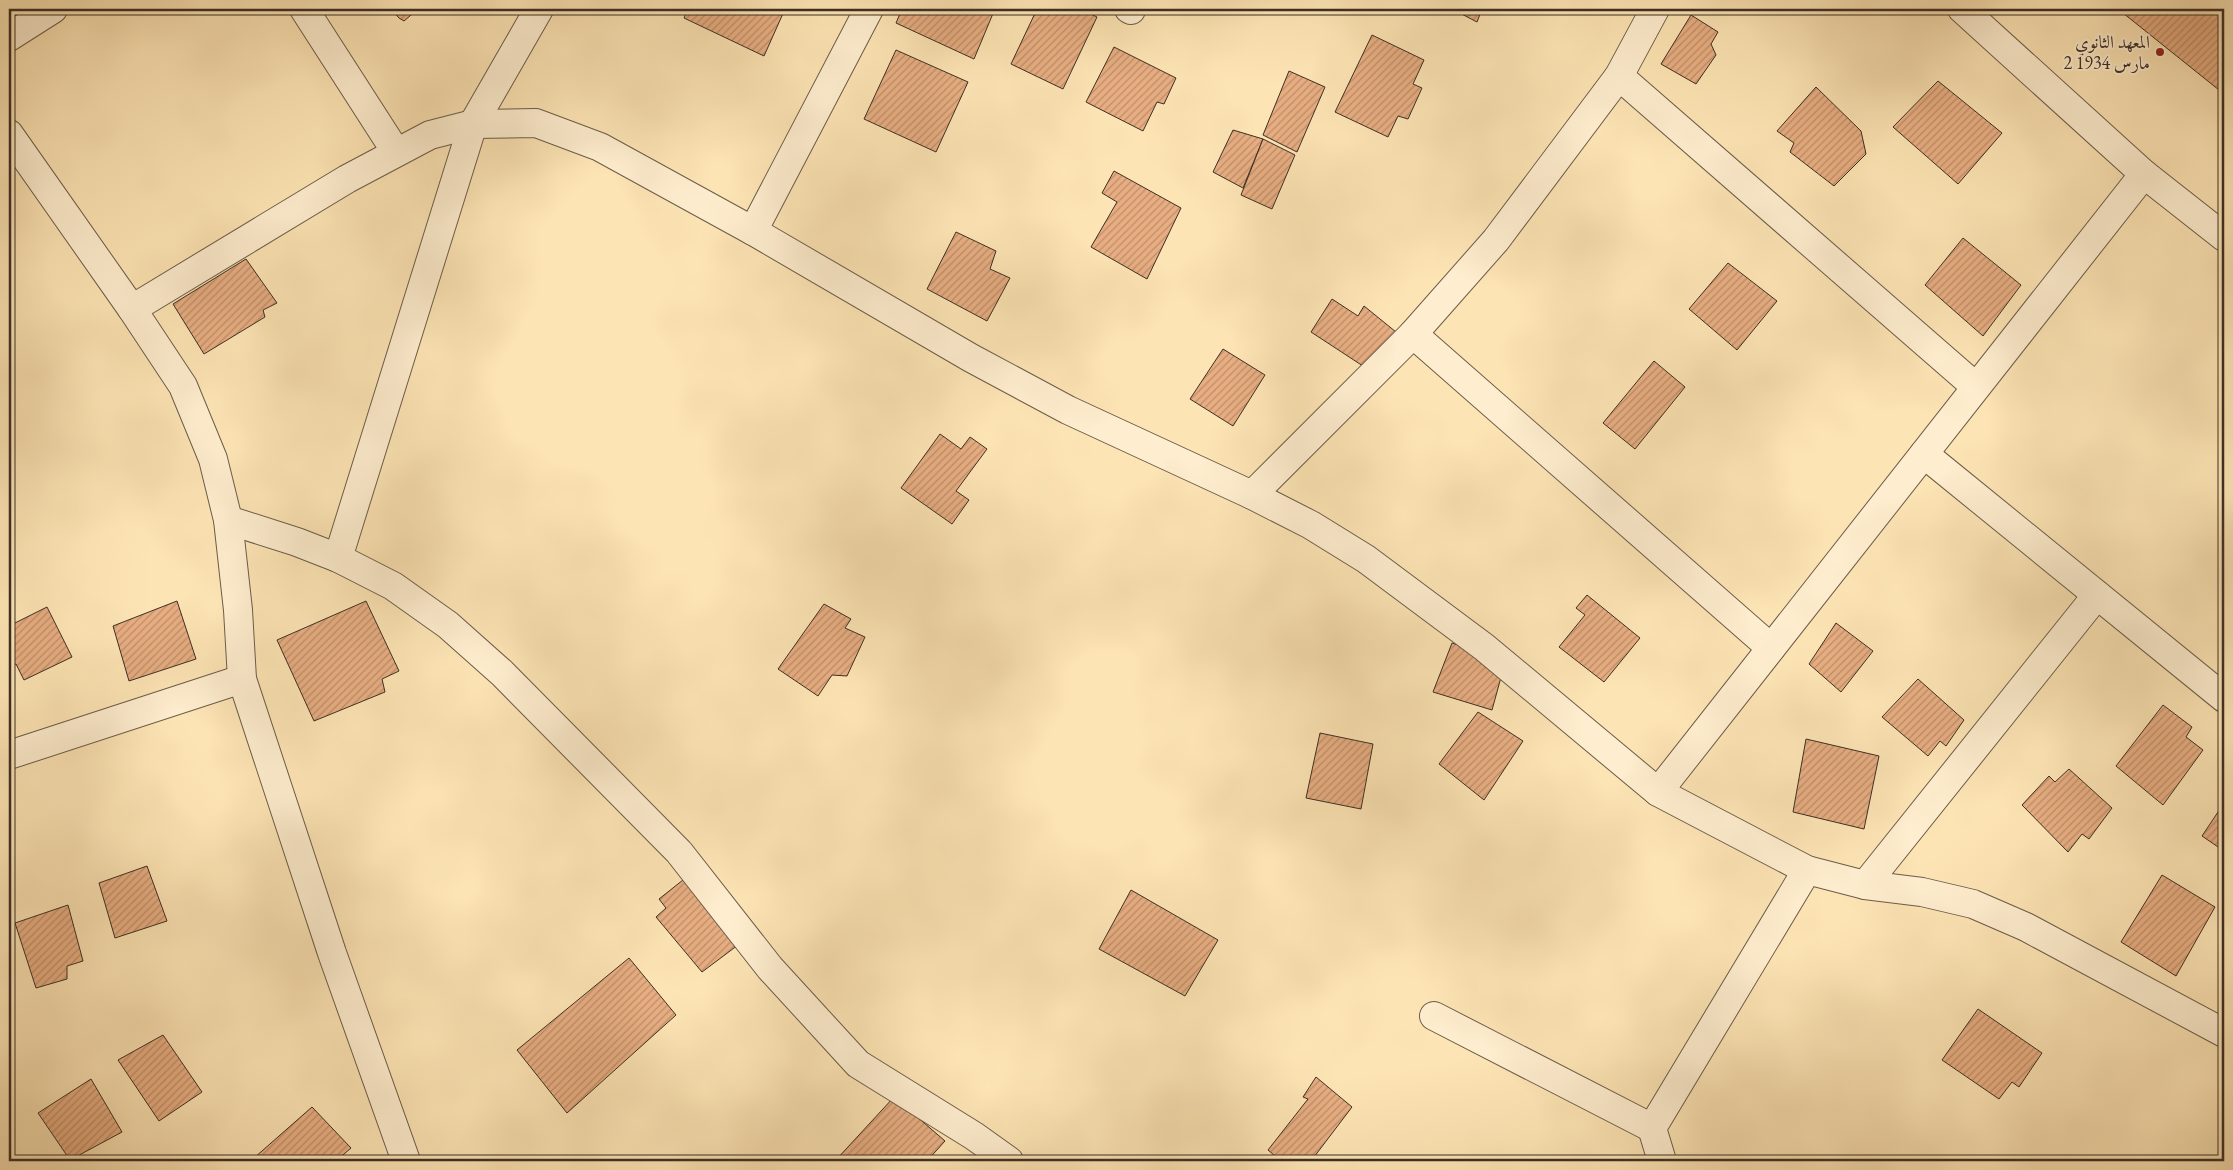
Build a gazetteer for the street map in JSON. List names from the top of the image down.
{
  "places": ["المعهد الثانوي 2 مارس 1934"]
}
